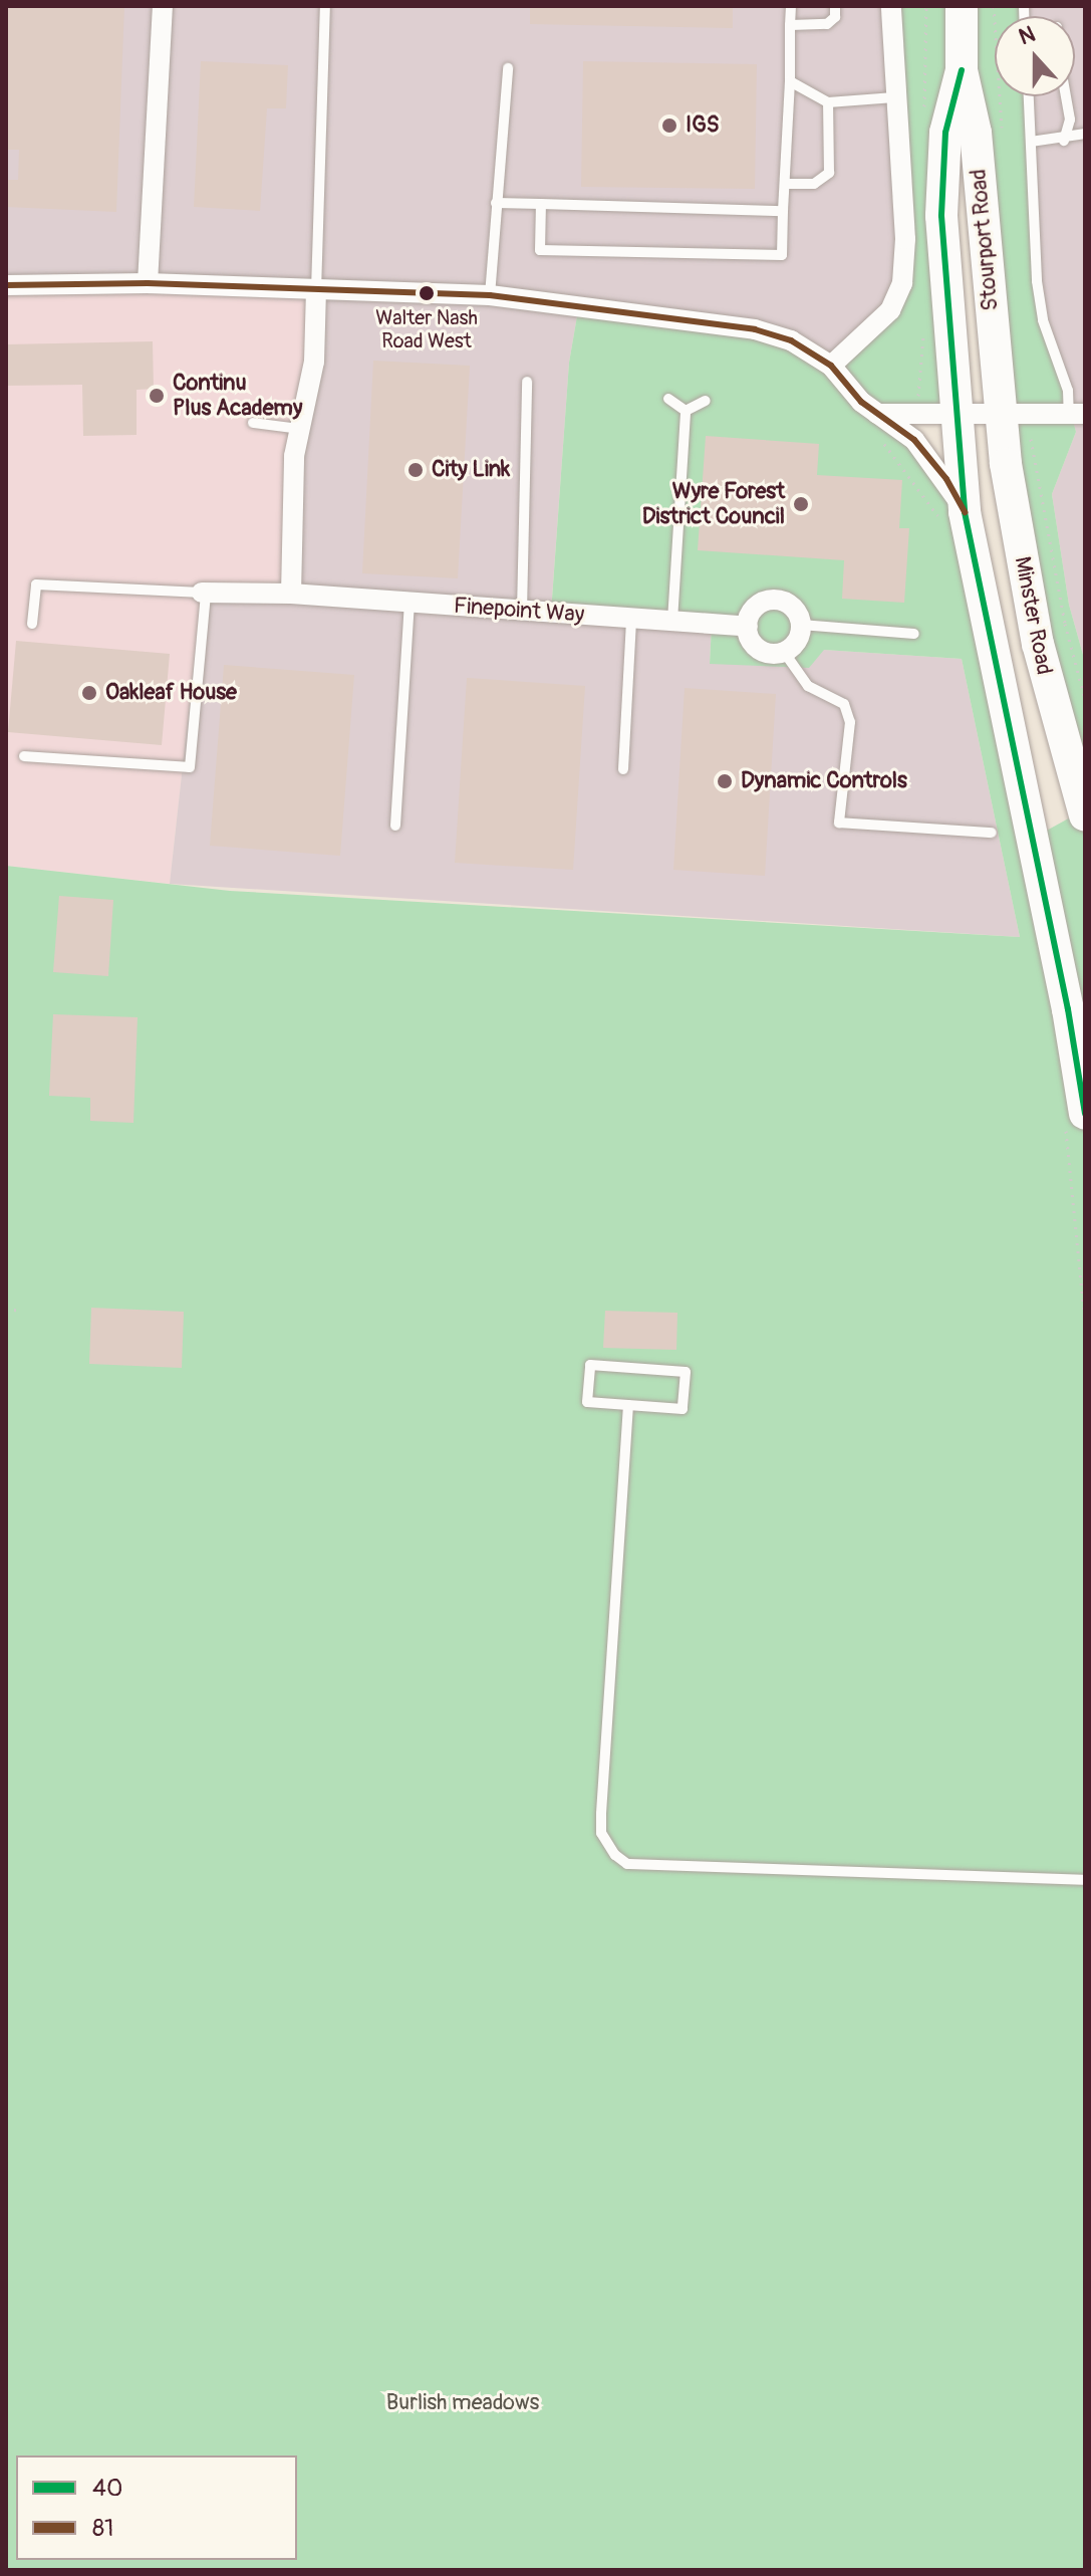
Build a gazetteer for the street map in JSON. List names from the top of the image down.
{
  "streets": {
    "main road": ["Stourport Road", "Minster Road"],
    "street": ["Finepoint Way"]
  },
  "crossings": [
    ["Stourport Road", "Minster Road"]
  ],
  "parks": ["Burlish meadows"],
  "places": [
    "IGS",
    "Walter Nash Road West",
    "Continu Plus Academy",
    "City Link",
    "Wyre Forest District Council",
    "Oakleaf House",
    "Dynamic Controls"
  ],
  "lines": ["transit line 40", "transit line 81"],
  "legend": ["40", "81"],
  "north": "top"
}
